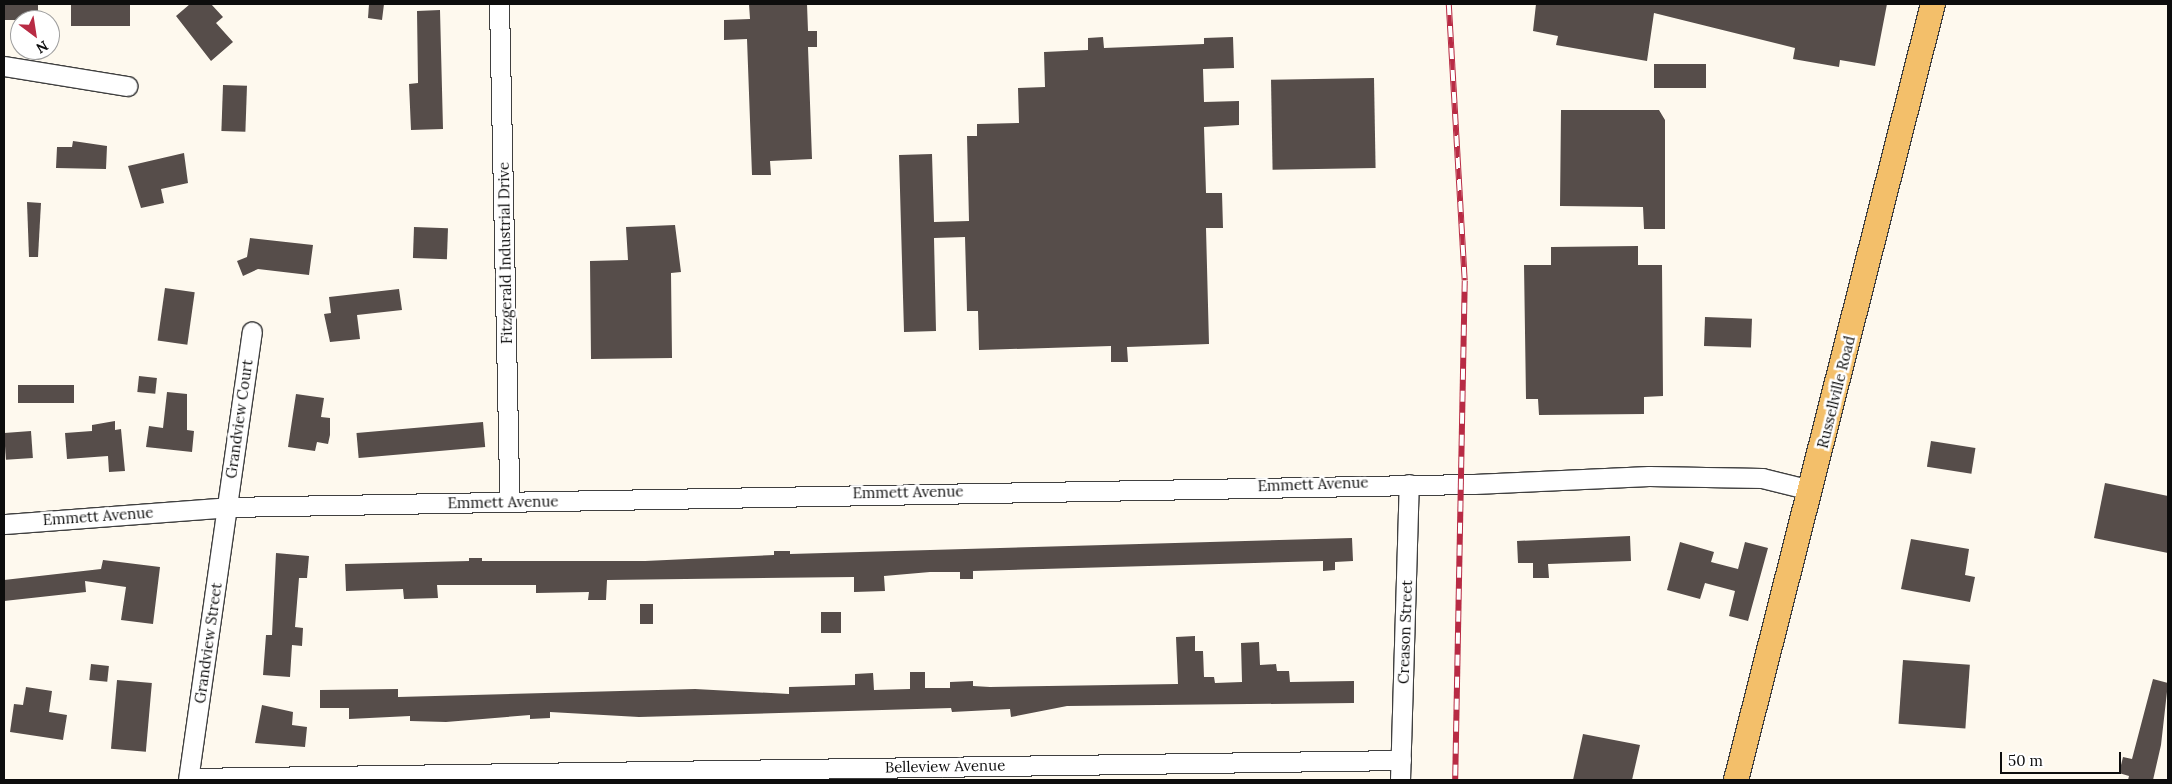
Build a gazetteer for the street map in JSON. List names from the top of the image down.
{
  "streets": {
    "main road": ["Russellville Road"],
    "street": [
      "Fitzgerald Industrial Drive",
      "Grandview Court",
      "Emmett Avenue",
      "Creason Street",
      "Grandview Street",
      "Belleview Avenue"
    ]
  },
  "crossings": [
    ["Fitzgerald Industrial Drive", "Emmett Avenue"],
    ["Russellville Road", "Emmett Avenue"],
    ["Grandview Court", "Emmett Avenue"],
    ["Grandview Court", "Grandview Street"],
    ["Emmett Avenue", "Creason Street"],
    ["Emmett Avenue", "Grandview Street"],
    ["Creason Street", "Belleview Avenue"],
    ["Grandview Street", "Belleview Avenue"]
  ],
  "scale_bar": "50 m",
  "north": "bottom right"
}
